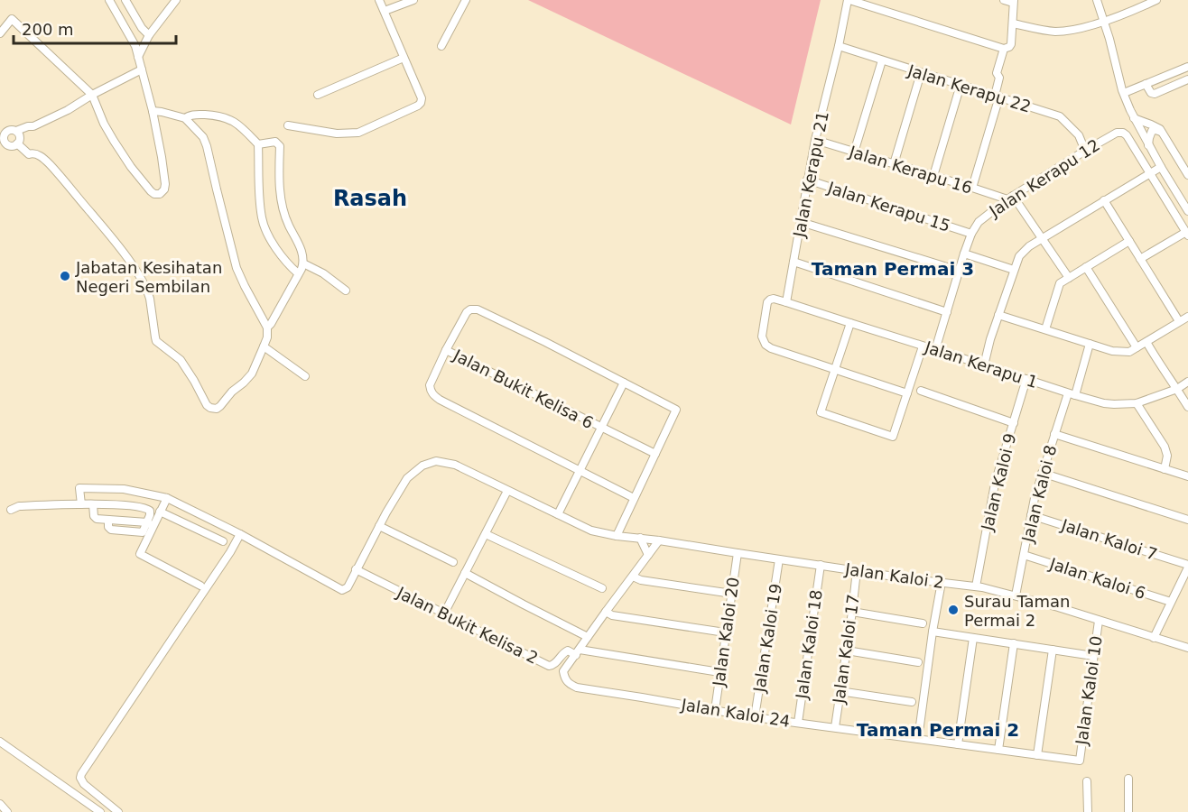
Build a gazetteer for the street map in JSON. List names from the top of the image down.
{
  "streets": {
    "street": [
      "Jalan Kerapu 22",
      "Jalan Kerapu 16",
      "Jalan Kerapu 21",
      "Jalan Kerapu 12",
      "Jalan Kerapu 15",
      "Jalan Kerapu 1",
      "Jalan Bukit Kelisa 6",
      "Jalan Kaloi 9",
      "Jalan Kaloi 8",
      "Jalan Kaloi 7",
      "Jalan Kaloi 2",
      "Jalan Kaloi 6",
      "Jalan Bukit Kelisa 2",
      "Jalan Kaloi 20",
      "Jalan Kaloi 19",
      "Jalan Kaloi 18",
      "Jalan Kaloi 17",
      "Jalan Kaloi 10",
      "Jalan Kaloi 24"
    ]
  },
  "crossings": [
    ["Jalan Kerapu 22", "Jalan Kerapu 21"],
    ["Jalan Kerapu 22", "Jalan Kerapu 12"],
    ["Jalan Kerapu 16", "Jalan Kerapu 21"],
    ["Jalan Kerapu 16", "Jalan Kerapu 12"],
    ["Jalan Kerapu 21", "Jalan Kerapu 15"],
    ["Jalan Kerapu 21", "Jalan Kerapu 1"],
    ["Jalan Kerapu 12", "Jalan Kerapu 15"],
    ["Jalan Kerapu 12", "Jalan Kerapu 1"],
    ["Jalan Kerapu 1", "Jalan Kaloi 9"],
    ["Jalan Kerapu 1", "Jalan Kaloi 8"],
    ["Jalan Kaloi 9", "Jalan Kaloi 2"],
    ["Jalan Kaloi 8", "Jalan Kaloi 7"],
    ["Jalan Kaloi 8", "Jalan Kaloi 2"],
    ["Jalan Kaloi 8", "Jalan Kaloi 6"],
    ["Jalan Kaloi 2", "Jalan Kaloi 20"],
    ["Jalan Kaloi 2", "Jalan Kaloi 19"],
    ["Jalan Kaloi 2", "Jalan Kaloi 18"],
    ["Jalan Kaloi 2", "Jalan Kaloi 17"],
    ["Jalan Kaloi 2", "Jalan Kaloi 10"],
    ["Jalan Kaloi 2", "Jalan Kaloi 24"],
    ["Jalan Bukit Kelisa 2", "Jalan Kaloi 24"],
    ["Jalan Kaloi 20", "Jalan Kaloi 24"],
    ["Jalan Kaloi 19", "Jalan Kaloi 24"],
    ["Jalan Kaloi 18", "Jalan Kaloi 24"],
    ["Jalan Kaloi 17", "Jalan Kaloi 24"],
    ["Jalan Kaloi 10", "Jalan Kaloi 24"]
  ],
  "districts": ["Rasah", "Taman Permai 3", "Taman Permai 2"],
  "places": ["Jabatan Kesihatan Negeri Sembilan", "Surau Taman Permai 2"],
  "scale_bar": "200 m"
}
